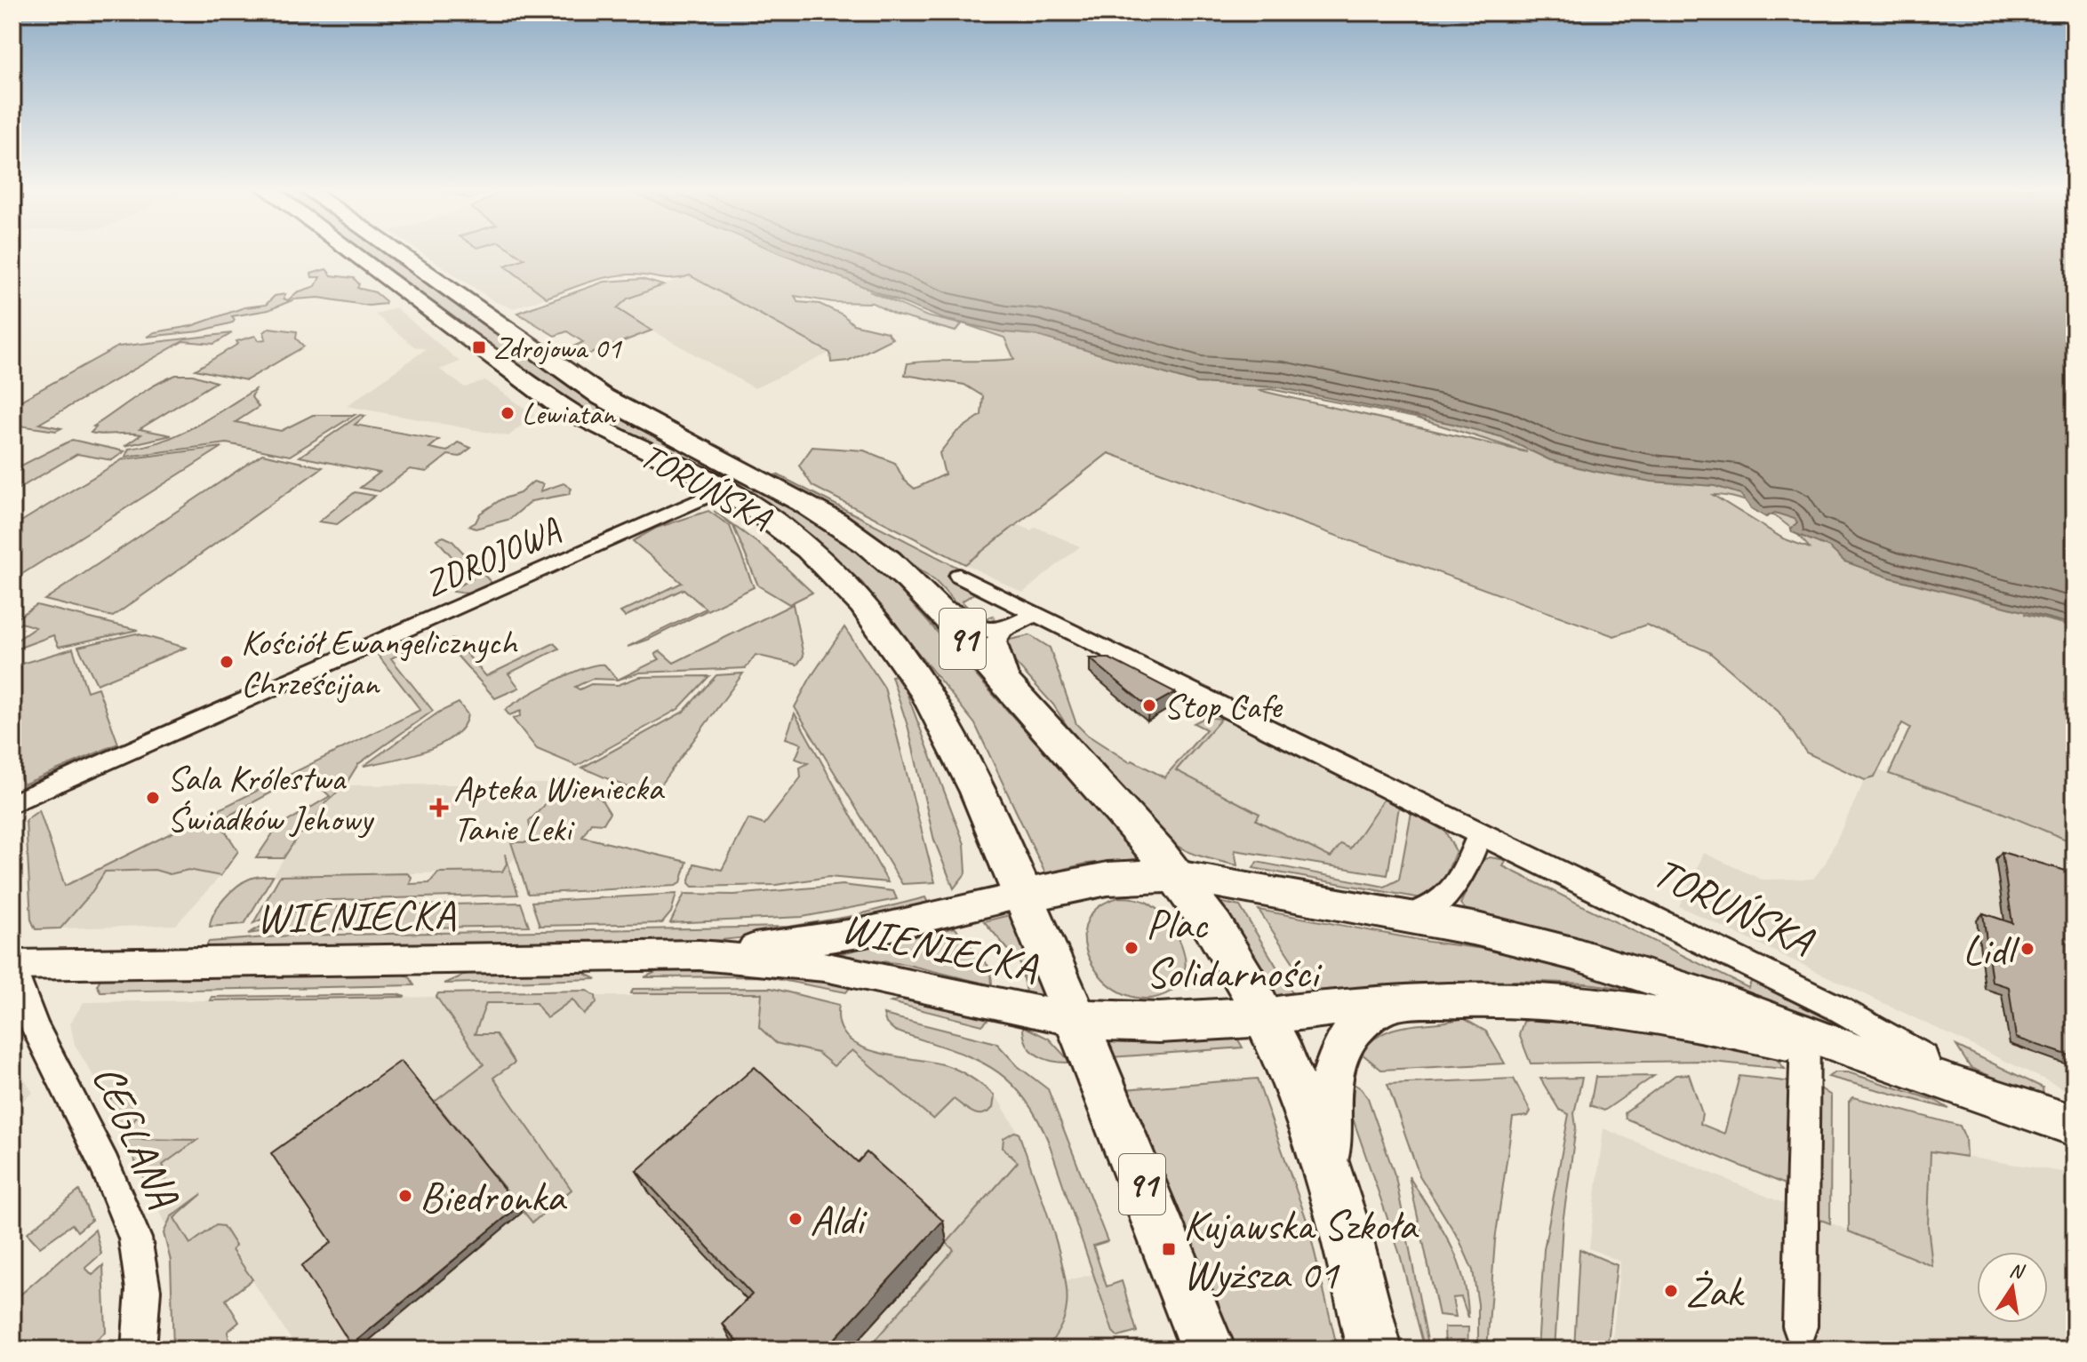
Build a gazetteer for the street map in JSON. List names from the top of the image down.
{
  "streets": {
    "main road": ["TORUŃSKA", "91"],
    "street": ["ZDROJOWA", "WIENIECKA", "CEGLANA"]
  },
  "crossings": [
    ["TORUŃSKA", "ZDROJOWA"],
    ["TORUŃSKA", "91"],
    ["TORUŃSKA", "WIENIECKA"],
    ["91", "WIENIECKA"],
    ["WIENIECKA", "CEGLANA"]
  ],
  "places": {
    "transit": ["Zdrojowa 01", "Kujawska Szkoła Wyższa 01"],
    "other": [
      "Lewiatan",
      "Kościół Ewangelicznych Chrześcijan",
      "Stop Cafe",
      "Sala Królestwa Świadków Jehowy",
      "Plac Solidarności",
      "Lidl",
      "Biedronka",
      "Aldi",
      "Żak"
    ],
    "health": ["Apteka Wieniecka Tanie Leki"]
  },
  "north": "top"
}
